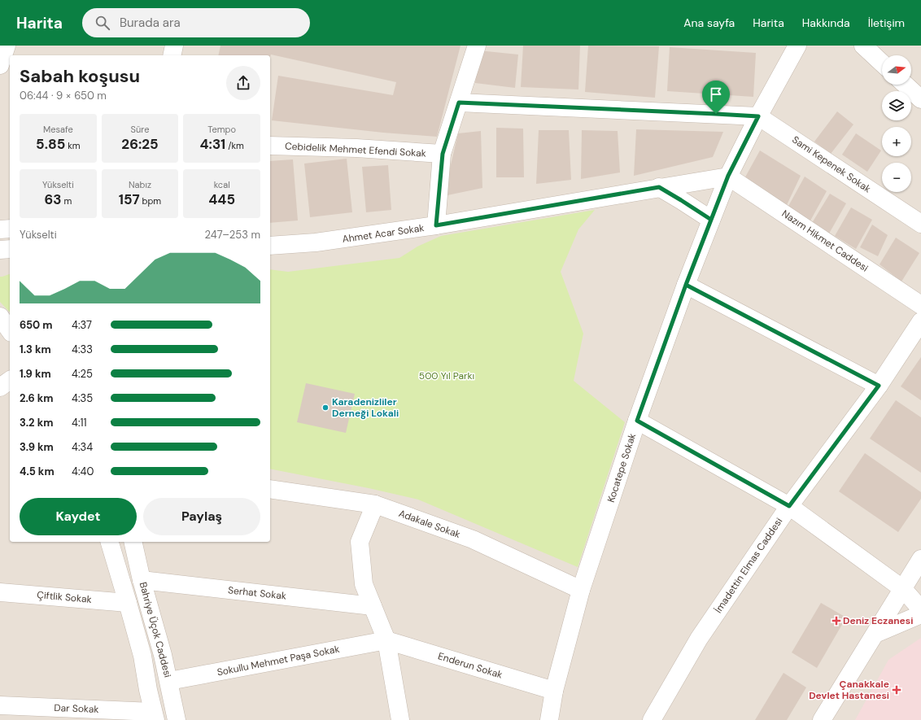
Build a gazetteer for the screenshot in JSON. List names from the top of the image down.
{
  "streets": {
    "street": [
      "Cebidelik Mehmet Efendi Sokak",
      "Sami Kepenek Sokak",
      "Ahmet Acar Sokak",
      "Nazım Hikmet Caddesi",
      "Kocatepe Sokak",
      "Adakale Sokak",
      "İmadettin Elmas Caddesi",
      "Serhat Sokak",
      "Çiftlik Sokak",
      "Bahriye Üçok Caddesi",
      "Sokullu Mehmet Paşa Sokak",
      "Enderun Sokak",
      "Dar Sokak"
    ]
  },
  "crossings": [
    ["Sami Kepenek Sokak", "Kocatepe Sokak"],
    ["Ahmet Acar Sokak", "Nazım Hikmet Caddesi"],
    ["Ahmet Acar Sokak", "Kocatepe Sokak"],
    ["Nazım Hikmet Caddesi", "Kocatepe Sokak"],
    ["Kocatepe Sokak", "Adakale Sokak"],
    ["Kocatepe Sokak", "Enderun Sokak"],
    ["Serhat Sokak", "Bahriye Üçok Caddesi"],
    ["Çiftlik Sokak", "Bahriye Üçok Caddesi"],
    ["Bahriye Üçok Caddesi", "Sokullu Mehmet Paşa Sokak"],
    ["Bahriye Üçok Caddesi", "Dar Sokak"],
    ["Sokullu Mehmet Paşa Sokak", "Enderun Sokak"]
  ],
  "parks": ["500 Yıl Parkı"],
  "places": {
    "other": ["Karadenizliler Derneği Lokali"],
    "health": ["Deniz Eczanesi", "Çanakkale Devlet Hastanesi"]
  },
  "north": "right",
  "page": {
    "header": "Harita",
    "search": "Burada ara",
    "nav": [
      "Ana sayfa",
      "Harita",
      "Hakkında",
      "İletişim"
    ],
    "map_buttons": ["+", "−"],
    "heading": ["Sabah koşusu", "06:44 · 9 × 650 m"],
    "stats": [
      ["Mesafe", "5.85 km"],
      ["Süre", "26:25"],
      ["Tempo", "4:31 /km"],
      ["Yükselti", "63 m"],
      ["Nabız", "157 bpm"],
      ["kcal", "445"]
    ],
    "chart": ["Yükselti", "247–253 m"],
    "list": [
      {
        "name": "650 m",
        "note": "4:37"
      },
      {
        "name": "1.3 km",
        "note": "4:33"
      },
      {
        "name": "1.9 km",
        "note": "4:25"
      },
      {
        "name": "2.6 km",
        "note": "4:35"
      },
      {
        "name": "3.2 km",
        "note": "4:11"
      },
      {
        "name": "3.9 km",
        "note": "4:34"
      },
      {
        "name": "4.5 km",
        "note": "4:40"
      }
    ],
    "buttons": ["Kaydet", "Paylaş"]
  }
}
